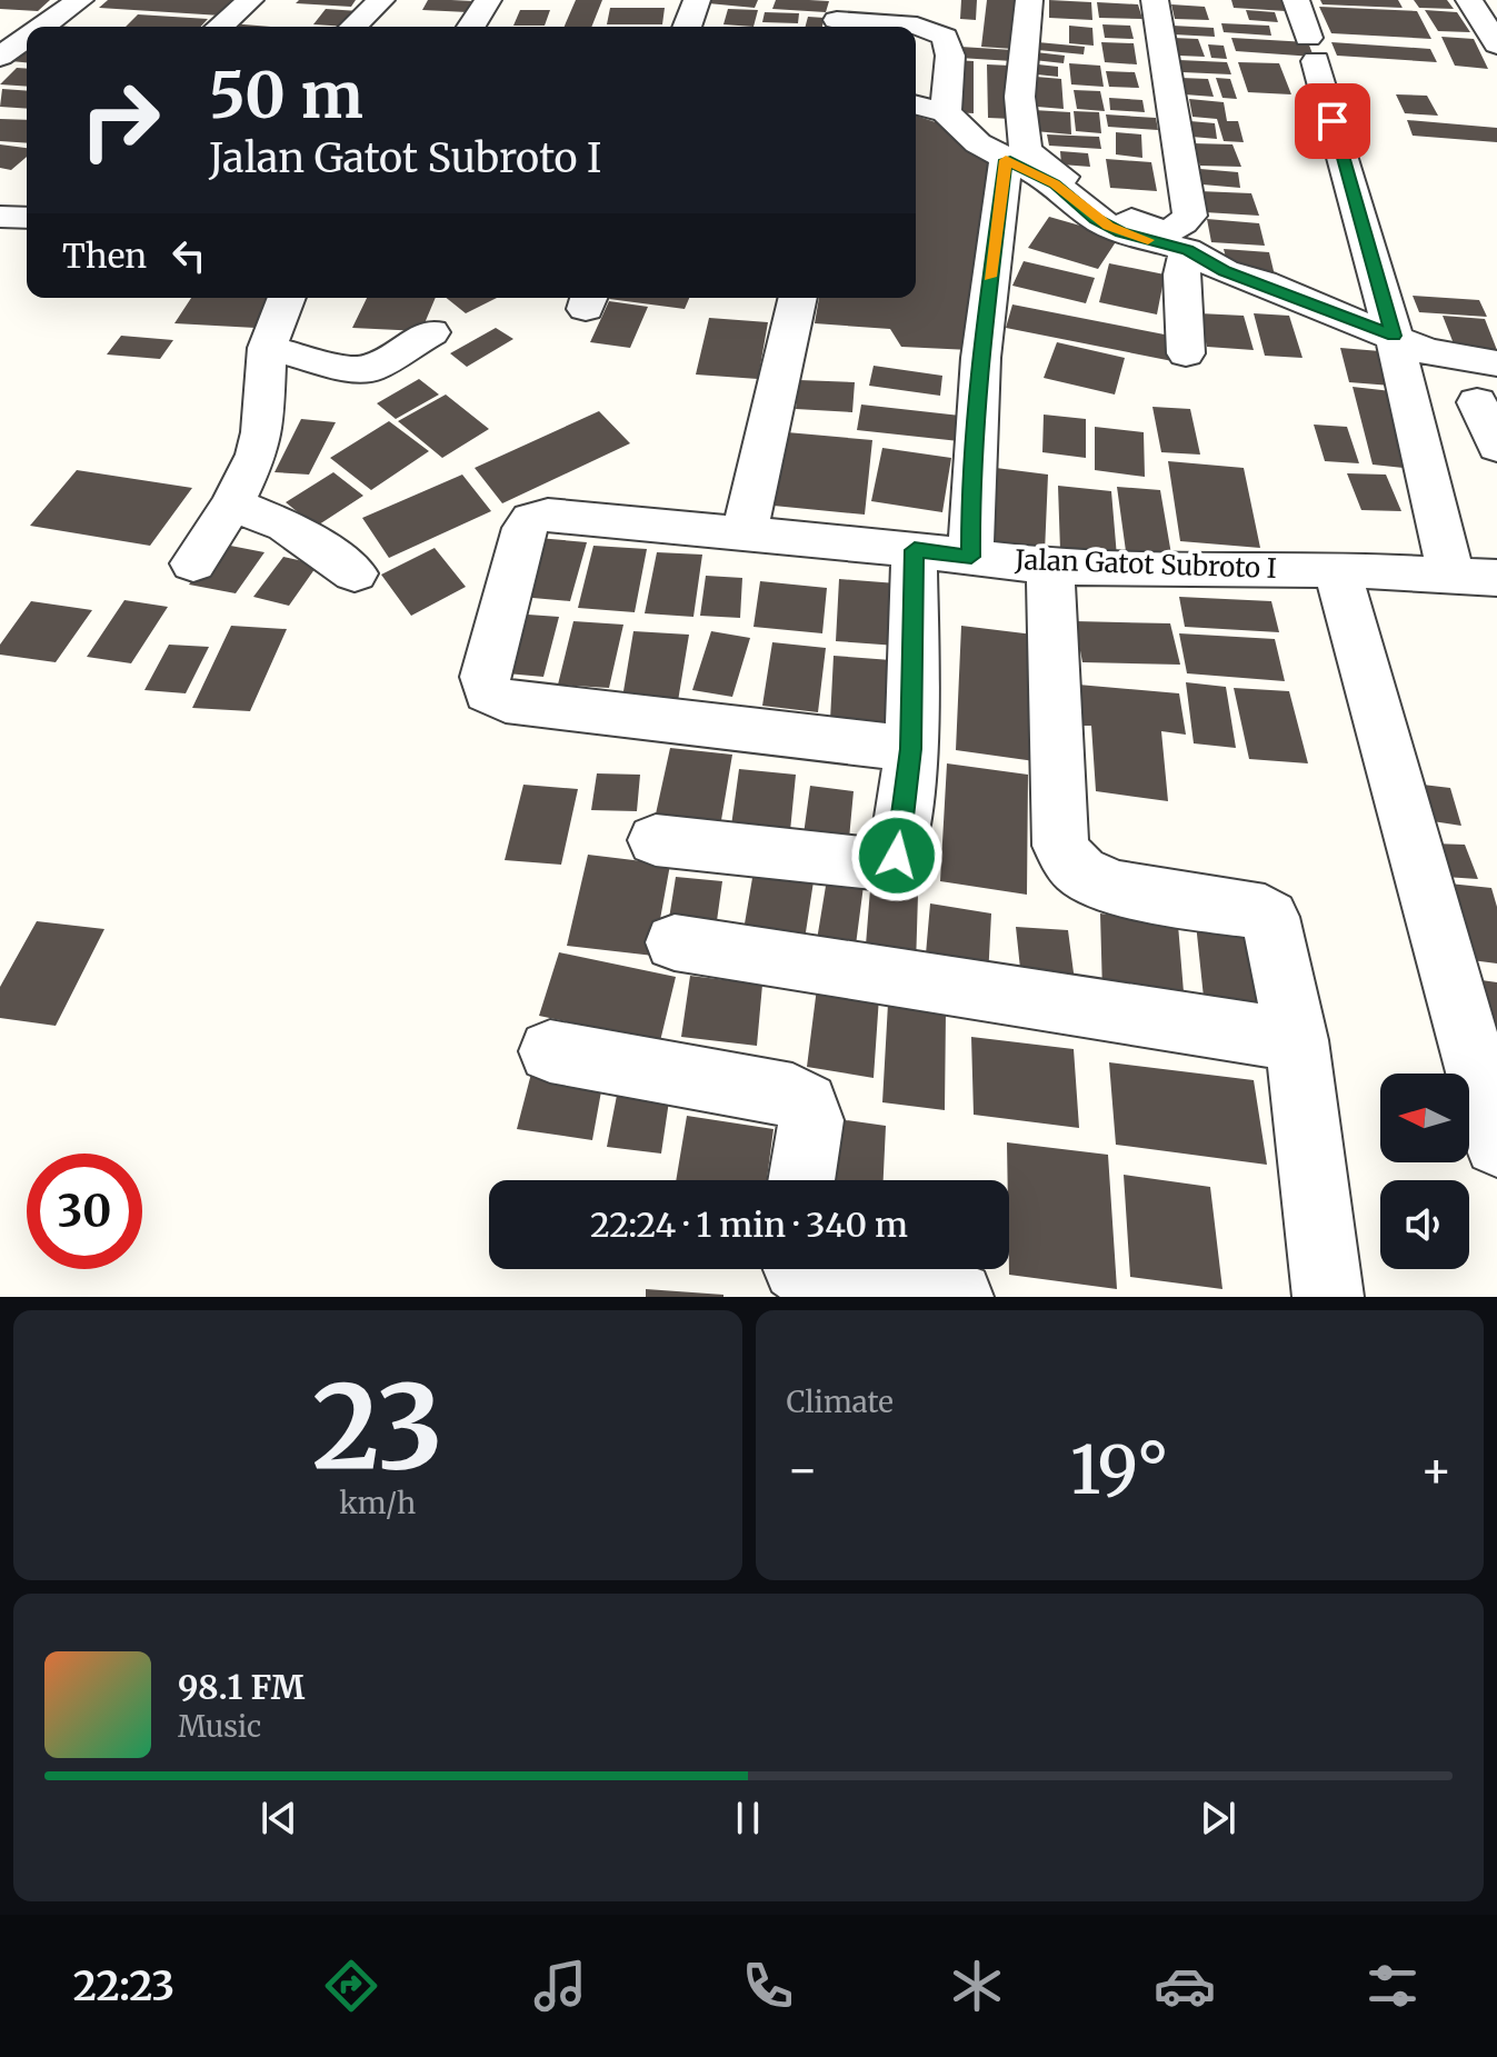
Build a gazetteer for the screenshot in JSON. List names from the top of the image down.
{
  "streets": {
    "street": ["Jalan Gatot Subroto I"]
  },
  "north": "left",
  "page": {
    "turn": ["50 m", "Jalan Gatot Subroto I"],
    "then": "Then",
    "limit": "30",
    "trip": "22:24 · 1 min · 340 m",
    "tile": [
      ["23", "km/h"],
      "Climate"
    ],
    "heat": ["−", "19°", "+"],
    "song": ["98.1 FM", "Music"],
    "tabs": "22:23"
  }
}
